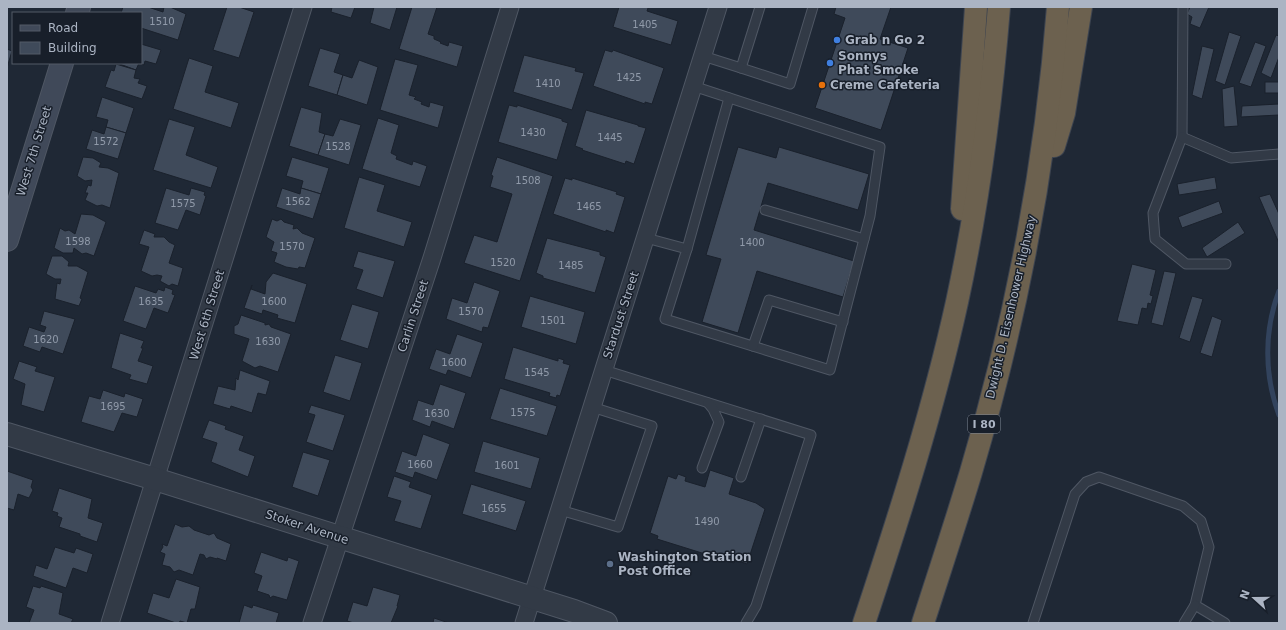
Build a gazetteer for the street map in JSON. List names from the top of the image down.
{
  "streets": {
    "highway": ["Dwight D. Eisenhower Highway", "I 80"],
    "main road": ["West 7th Street"],
    "street": [
      "West 6th Street",
      "Stardust Street",
      "Carlin Street",
      "Stoker Avenue"
    ]
  },
  "crossings": [
    ["West 6th Street", "Stoker Avenue"],
    ["Stardust Street", "Stoker Avenue"],
    ["Carlin Street", "Stoker Avenue"]
  ],
  "places": [
    "Grab n Go 2",
    "Sonnys Phat Smoke",
    "Creme Cafeteria",
    "Washington Station Post Office"
  ],
  "house_numbers": [
    "1510",
    "1405",
    "1425",
    "1410",
    "1430",
    "1445",
    "1572",
    "1528",
    "1508",
    "1562",
    "1575",
    "1465",
    "1598",
    "1400",
    "1570",
    "1520",
    "1485",
    "1635",
    "1600",
    "1570",
    "1501",
    "1620",
    "1630",
    "1600",
    "1545",
    "1695",
    "1575",
    "1630",
    "1660",
    "1601",
    "1655",
    "1490"
  ],
  "legend": ["Road", "Building"],
  "north": "left"
}
